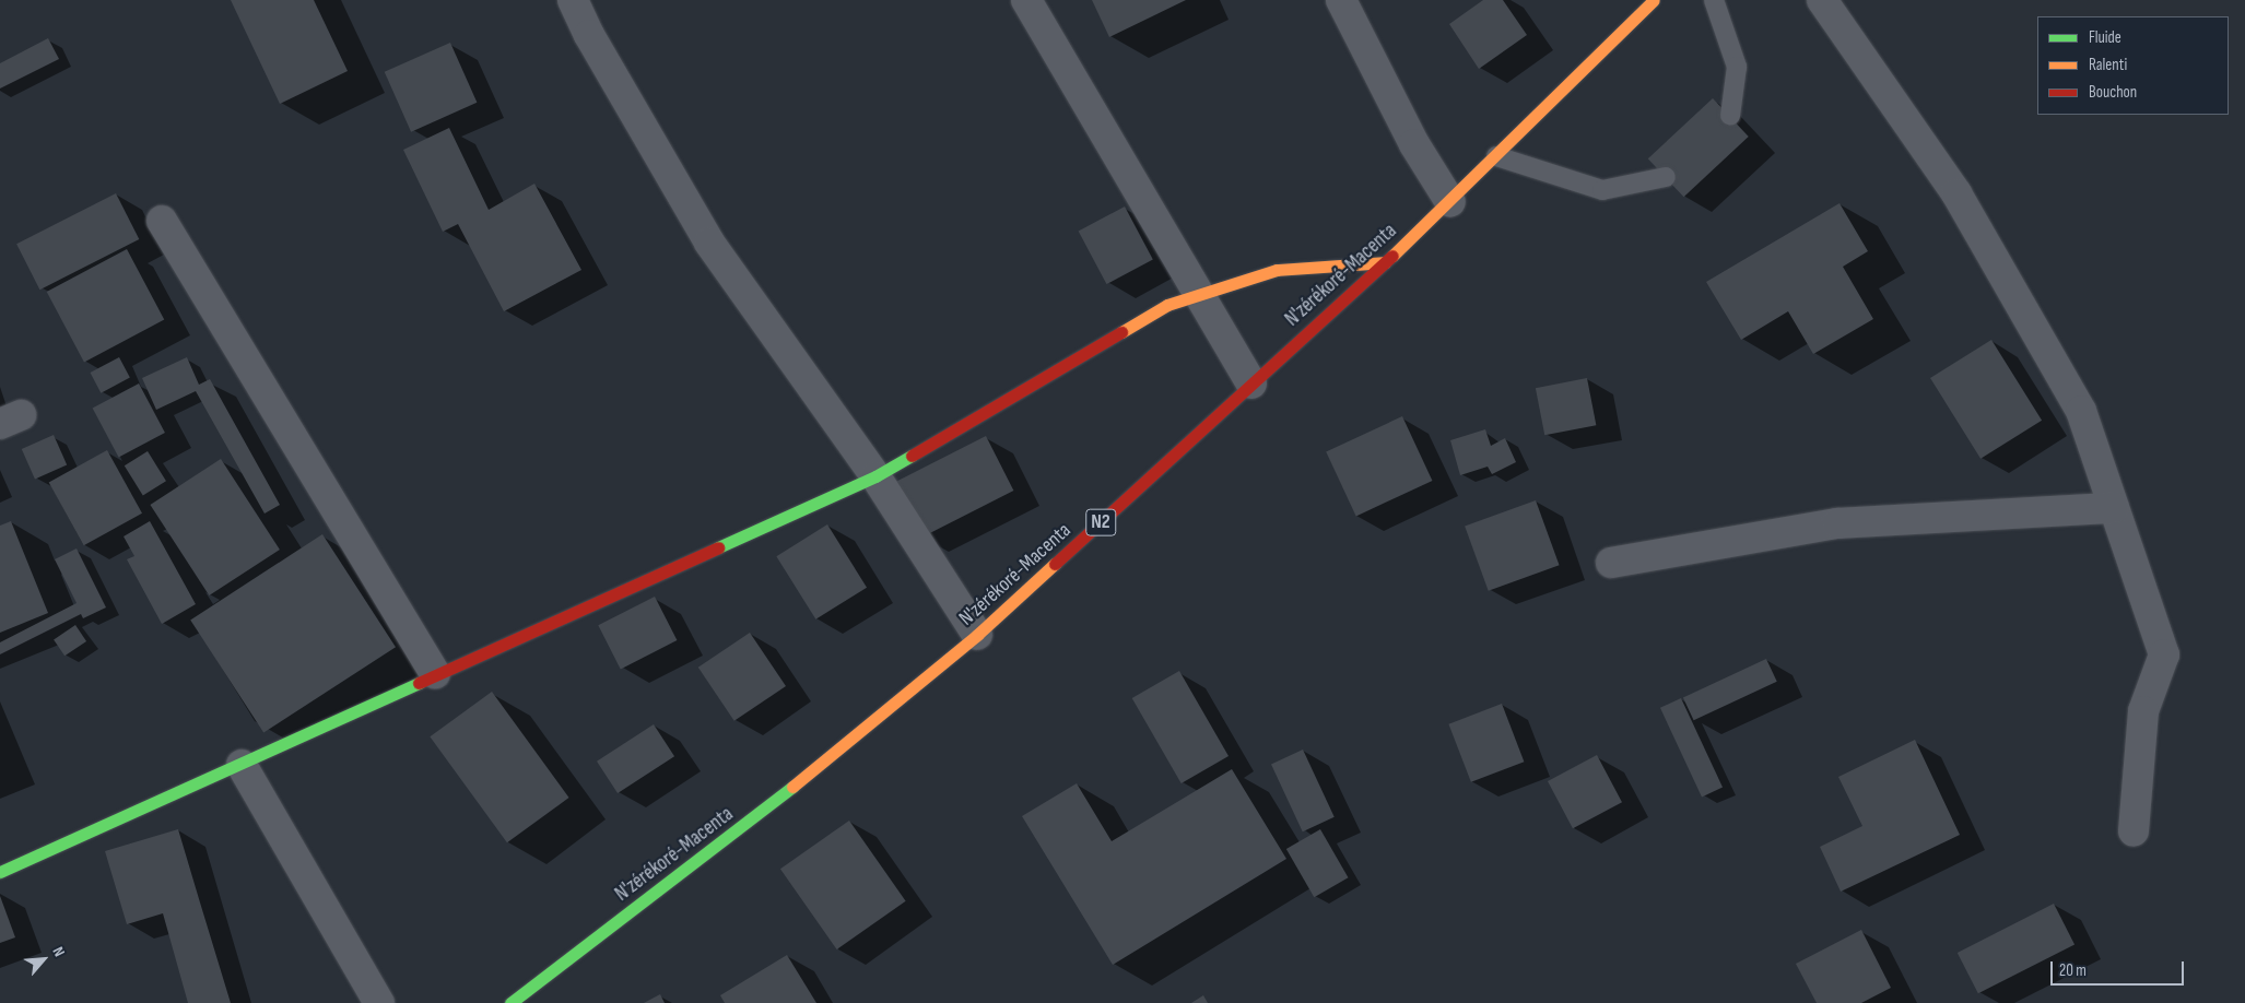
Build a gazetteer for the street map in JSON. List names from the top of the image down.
{
  "streets": {
    "main road": ["N'zérékoré-Macenta", "N2"]
  },
  "legend": ["Fluide", "Ralenti", "Bouchon"],
  "scale_bar": "20 m",
  "north": "top right"
}
